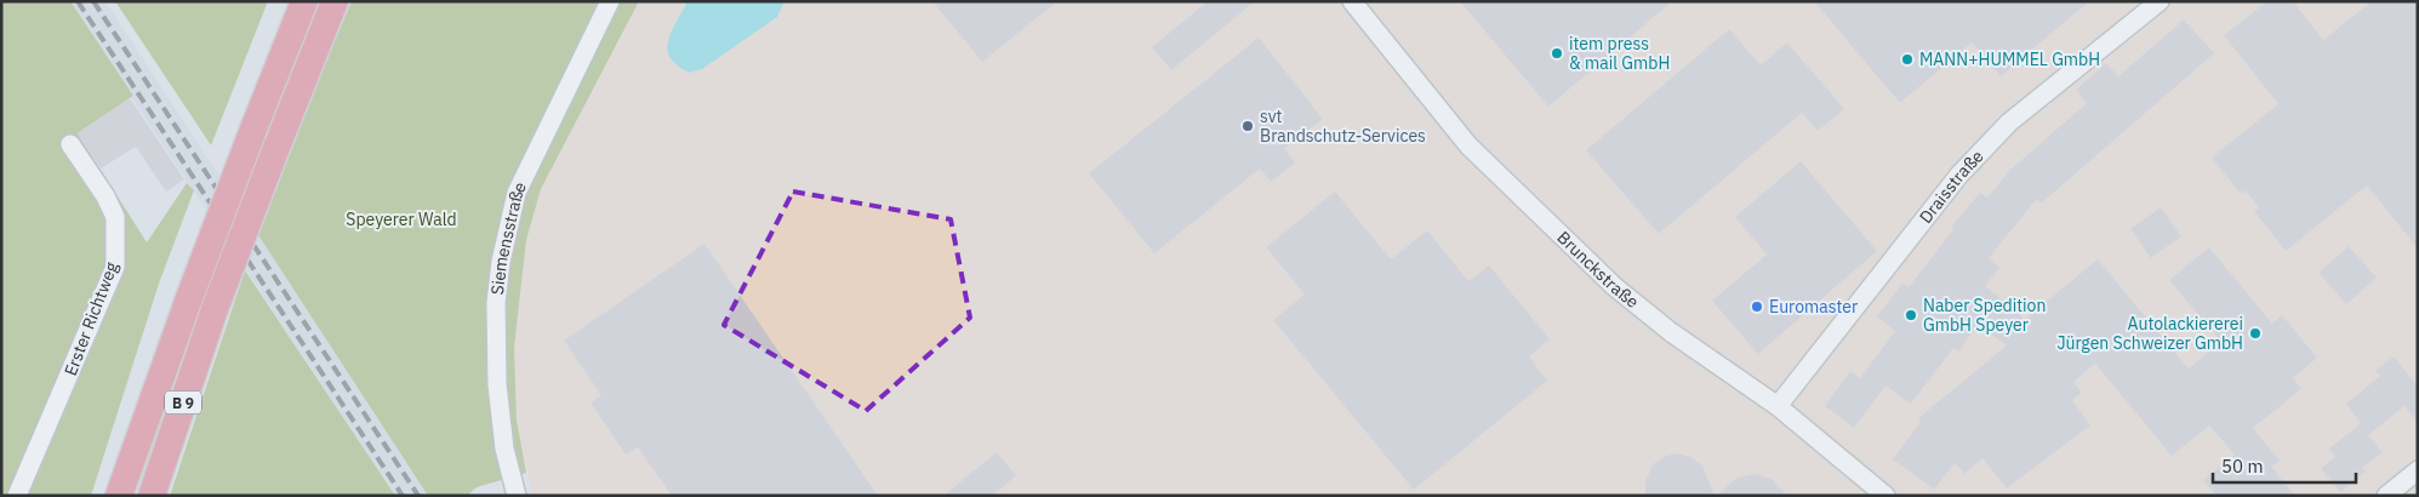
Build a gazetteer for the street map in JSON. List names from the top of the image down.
{
  "streets": {
    "highway": ["B 9"],
    "street": [
      "Draisstraße",
      "Siemensstraße",
      "Brunckstraße",
      "Erster Richtweg"
    ]
  },
  "crossings": [
    ["Draisstraße", "Brunckstraße"]
  ],
  "parks": ["Speyerer Wald"],
  "places": [
    "item press & mail GmbH",
    "MANN+HUMMEL GmbH",
    "svt Brandschutz-Services",
    "Euromaster",
    "Naber Spedition GmbH Speyer",
    "Autolackiererei Jürgen Schweizer GmbH"
  ],
  "scale_bar": "50 m"
}
